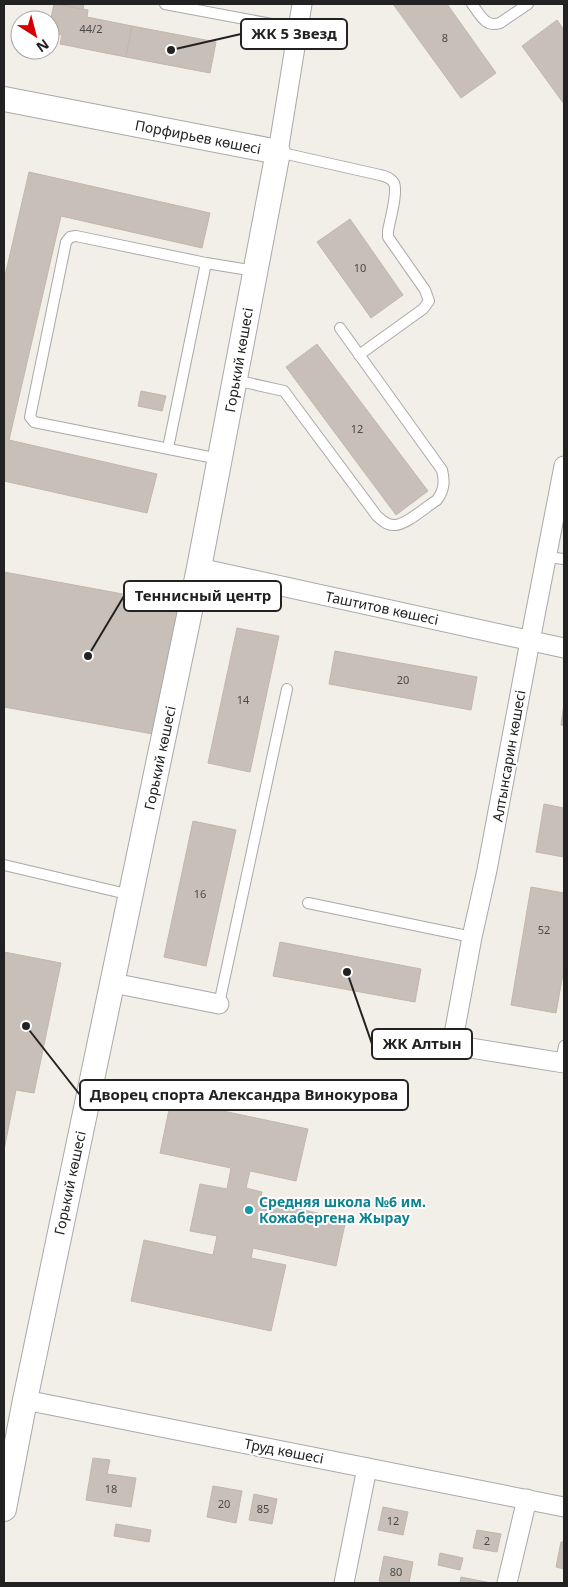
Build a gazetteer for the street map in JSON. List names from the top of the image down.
{
  "streets": {
    "street": [
      "Порфирьев көшесі",
      "Горький көшесі",
      "Таштитов көшесі",
      "Алтынсарин көшесі",
      "Труд көшесі"
    ]
  },
  "crossings": [
    ["Порфирьев көшесі", "Горький көшесі"],
    ["Горький көшесі", "Таштитов көшесі"],
    ["Горький көшесі", "Труд көшесі"],
    ["Таштитов көшесі", "Алтынсарин көшесі"]
  ],
  "places": [
    "ЖК 5 Звезд",
    "Теннисный центр",
    "ЖК Алтын",
    "Дворец спорта Александра Винокурова",
    "Средняя школа №6 им. Кожабергена Жырау"
  ],
  "house_numbers": [
    "44/2",
    "8",
    "10",
    "12",
    "20",
    "14",
    "16",
    "52",
    "18",
    "20",
    "85",
    "12",
    "2",
    "80"
  ],
  "north": "bottom right"
}
